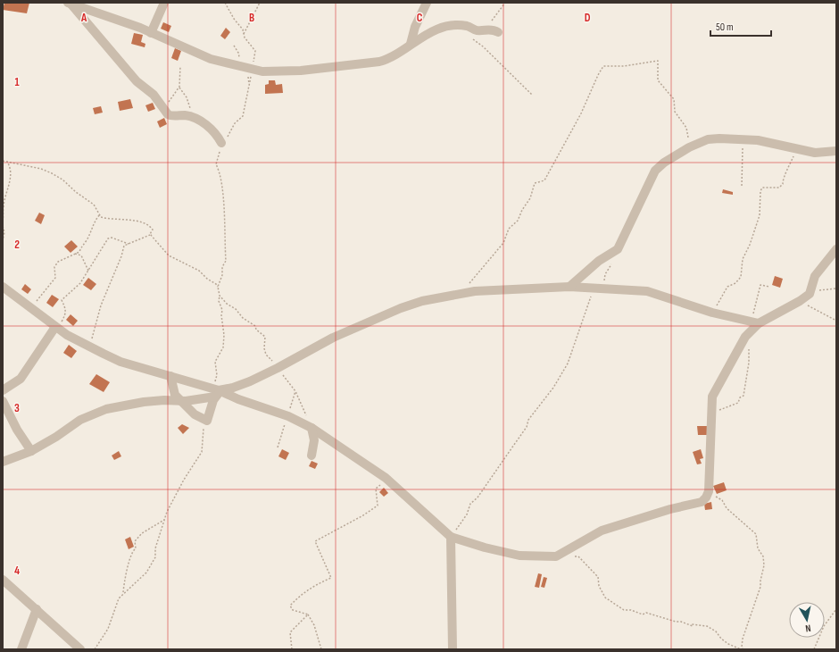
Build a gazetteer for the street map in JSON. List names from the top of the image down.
{
  "scale_bar": "50 m",
  "north": "bottom",
  "grid": {
    "columns": [
      "A",
      "B",
      "C",
      "D"
    ],
    "rows": [
      "1",
      "2",
      "3",
      "4"
    ]
  }
}
